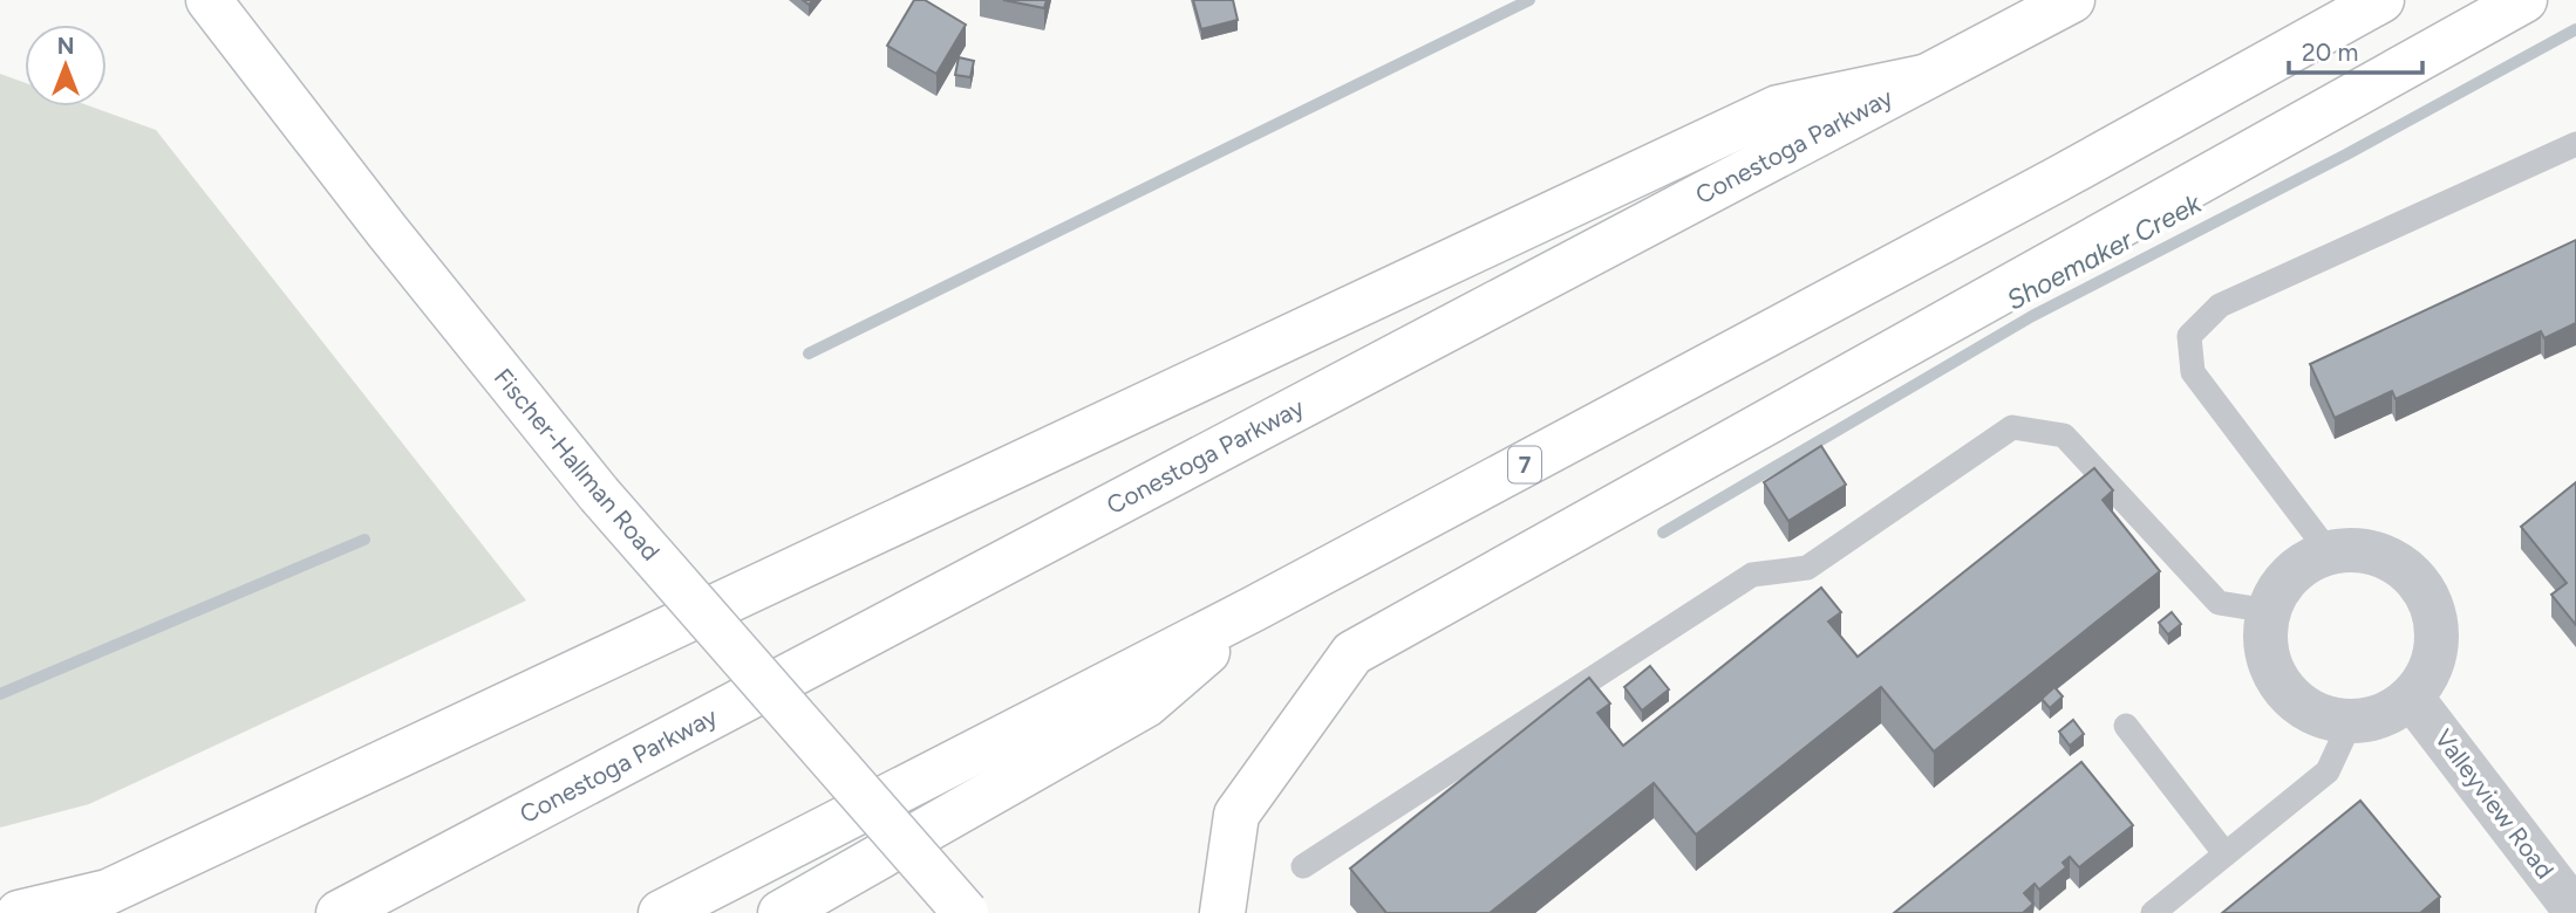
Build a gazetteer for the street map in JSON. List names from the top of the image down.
{
  "streets": {
    "main road": ["Conestoga Parkway", "Fischer-Hallman Road", "7"],
    "street": ["Valleyview Road"]
  },
  "water": ["Shoemaker Creek"],
  "scale_bar": "20 m",
  "north": "top"
}
